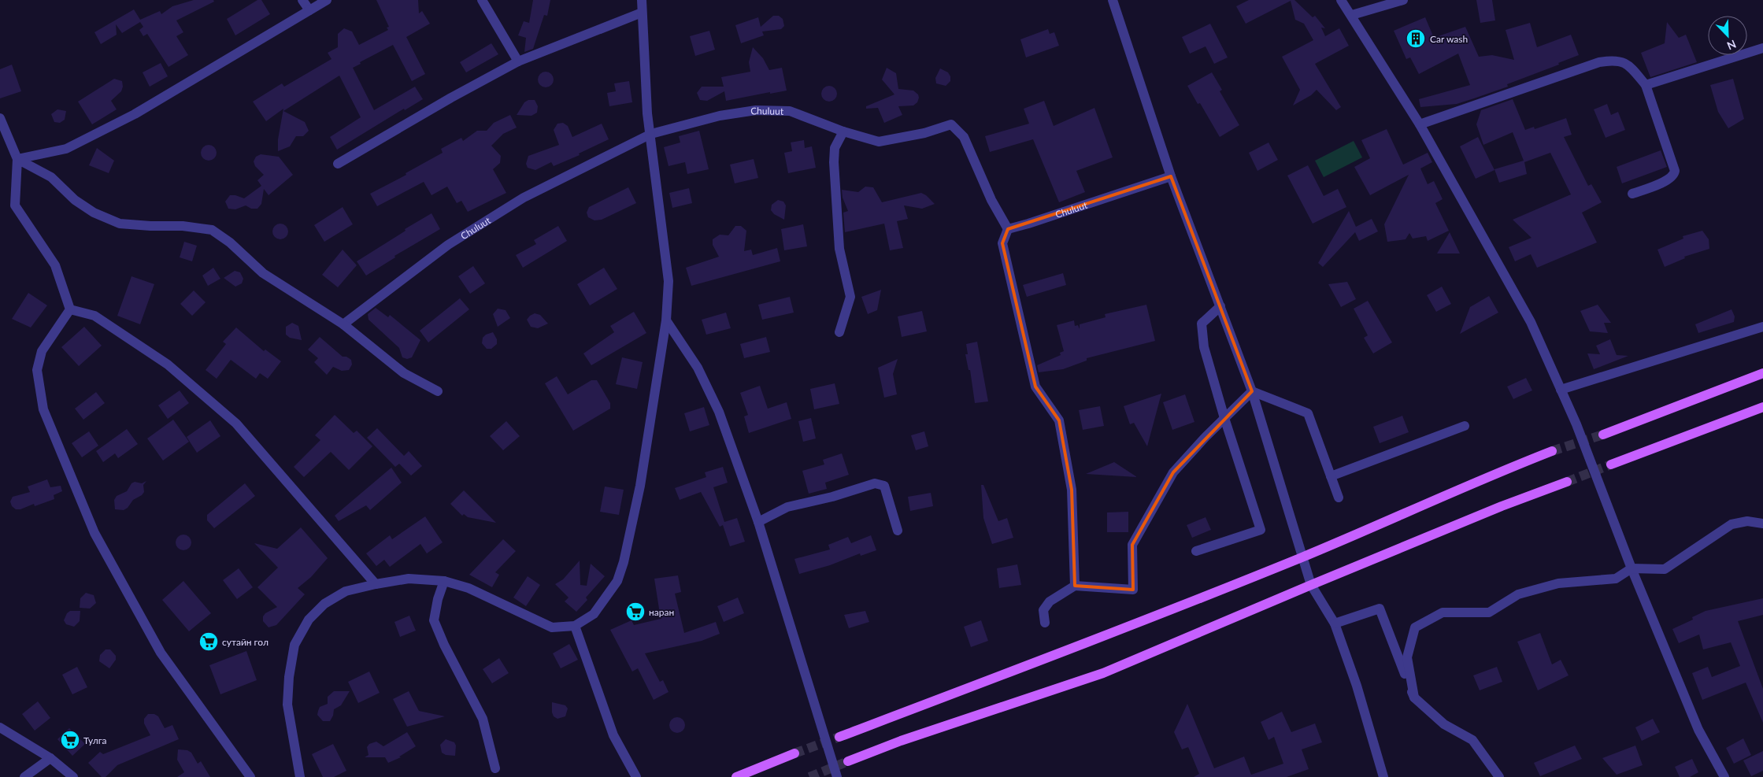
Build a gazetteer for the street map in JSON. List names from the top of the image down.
{
  "streets": {
    "street": ["Chuluut"]
  },
  "places": {
    "building": ["Car wash"],
    "supermarket": ["наран", "сутайн гол", "Тулга"]
  },
  "north": "bottom right"
}
